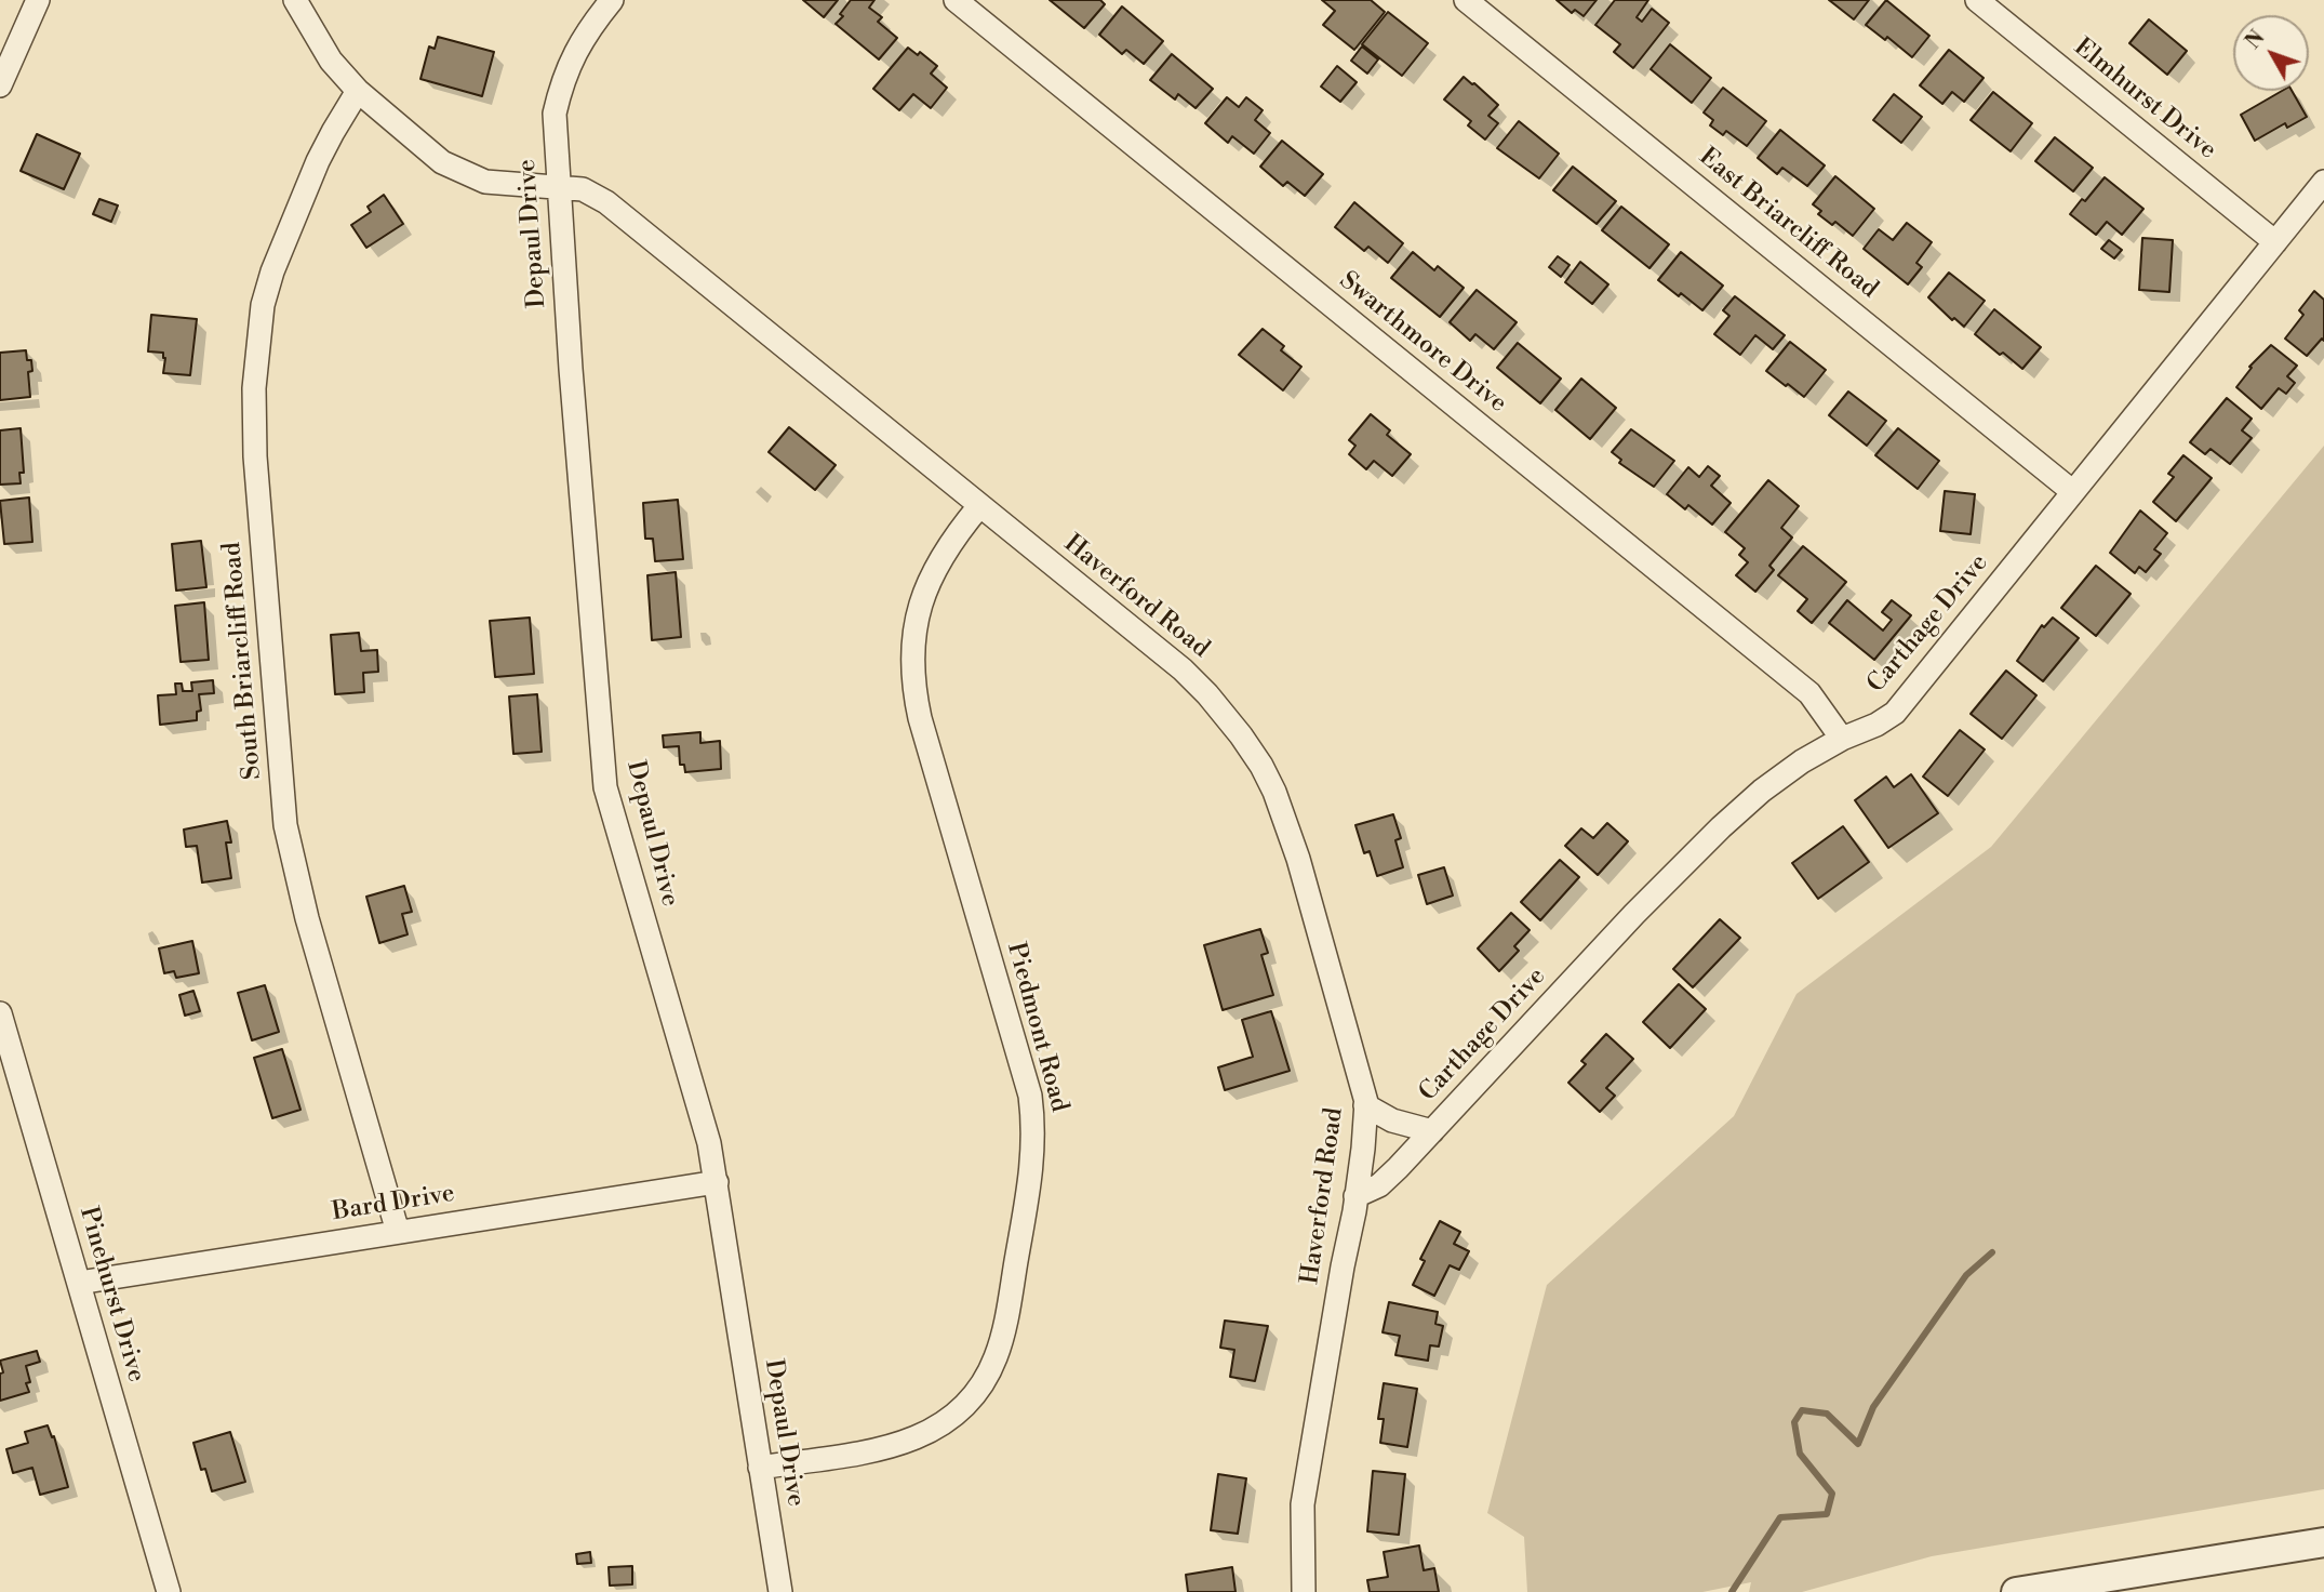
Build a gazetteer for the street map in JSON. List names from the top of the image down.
{
  "streets": {
    "street": [
      "Elmhurst Drive",
      "East Briarcliff Road",
      "Depaul Drive",
      "Swarthmore Drive",
      "Haverford Road",
      "Carthage Drive",
      "South Briarcliff Road",
      "Piedmont Road",
      "Bard Drive",
      "Pinehurst Drive"
    ]
  },
  "crossings": [
    ["Elmhurst Drive", "Carthage Drive"],
    ["East Briarcliff Road", "Carthage Drive"],
    ["Depaul Drive", "Haverford Road"],
    ["Depaul Drive", "Piedmont Road"],
    ["Depaul Drive", "Bard Drive"],
    ["Swarthmore Drive", "Carthage Drive"],
    ["Haverford Road", "Carthage Drive"],
    ["Haverford Road", "South Briarcliff Road"],
    ["Haverford Road", "Piedmont Road"],
    ["South Briarcliff Road", "Bard Drive"],
    ["Bard Drive", "Pinehurst Drive"]
  ],
  "north": "top left"
}
